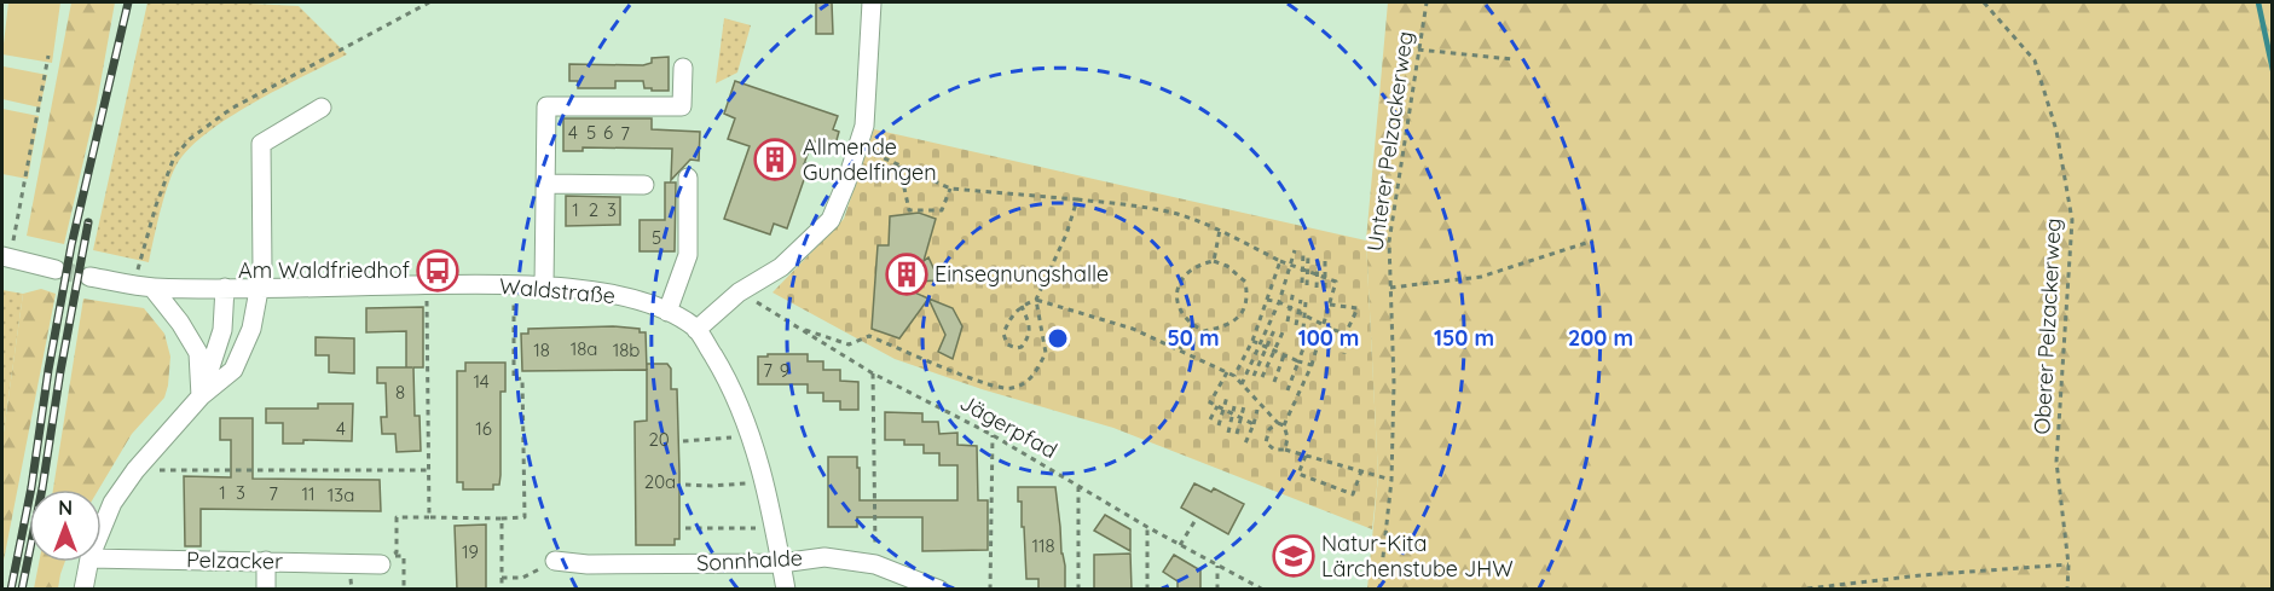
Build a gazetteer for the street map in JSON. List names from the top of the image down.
{
  "streets": {
    "street": ["Waldstraße", "Pelzacker", "Sonnhalde"],
    "path": ["Unterer Pelzackerweg", "Oberer Pelzackerweg", "Jägerpfad"]
  },
  "crossings": [
    ["Waldstraße", "Sonnhalde"]
  ],
  "places": {
    "building": ["Allmende Gundelfingen", "Einsegnungshalle"],
    "bus stop": ["Am Waldfriedhof"],
    "school or university": ["Natur-Kita Lärchenstube JHW"]
  },
  "house_numbers": [
    "4",
    "5",
    "6",
    "7",
    "1",
    "2",
    "3",
    "5",
    "18a",
    "18",
    "18b",
    "7",
    "9",
    "14",
    "8",
    "4",
    "16",
    "20",
    "20a",
    "1",
    "3",
    "7",
    "11",
    "13a",
    "118",
    "19"
  ],
  "north": "top",
  "rings": [
    "50 m",
    "100 m",
    "150 m",
    "200 m"
  ]
}
